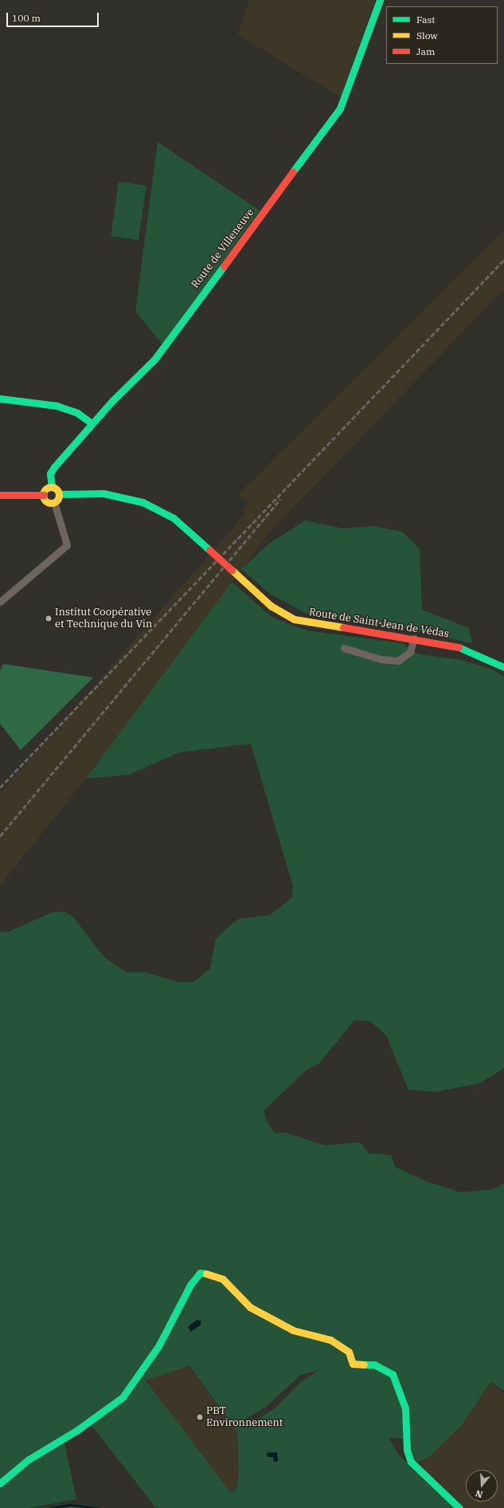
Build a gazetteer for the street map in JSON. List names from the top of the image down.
{
  "streets": {
    "street": ["Route de Villeneuve", "Route de Saint-Jean de Védas"]
  },
  "crossings": [
    ["Route de Villeneuve", "Route de Saint-Jean de Védas"]
  ],
  "places": ["Institut Coopérative et Technique du Vin", "PBT Environnement"],
  "legend": ["Fast", "Slow", "Jam"],
  "scale_bar": "100 m",
  "north": "bottom"
}
